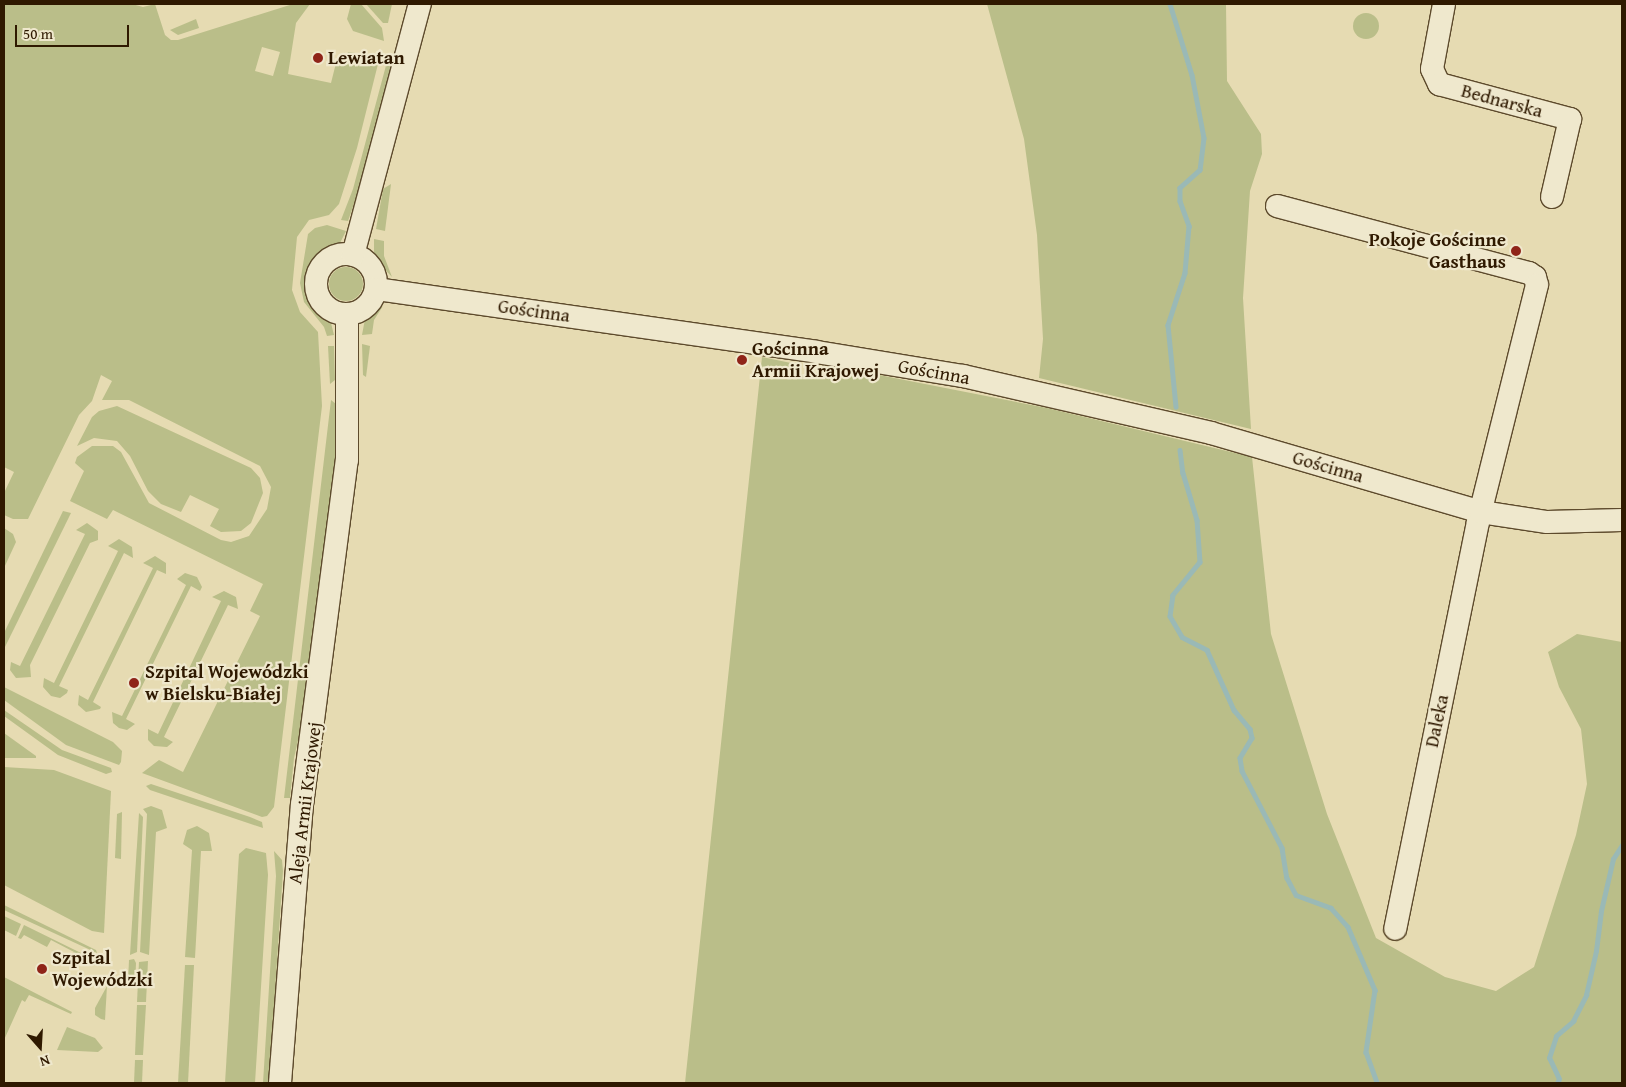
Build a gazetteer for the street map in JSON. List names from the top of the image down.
{
  "streets": {
    "street": [
      "Bednarska",
      "Gościnna",
      "Daleka",
      "Aleja Armii Krajowej"
    ]
  },
  "crossings": [
    ["Gościnna", "Daleka"],
    ["Gościnna", "Aleja Armii Krajowej"]
  ],
  "places": [
    "Lewiatan",
    "Pokoje Gościnne Gasthaus",
    "Gościnna Armii Krajowej",
    "Szpital Wojewódzki w Bielsku-Białej",
    "Szpital Wojewódzki"
  ],
  "scale_bar": "50 m",
  "north": "bottom"
}
